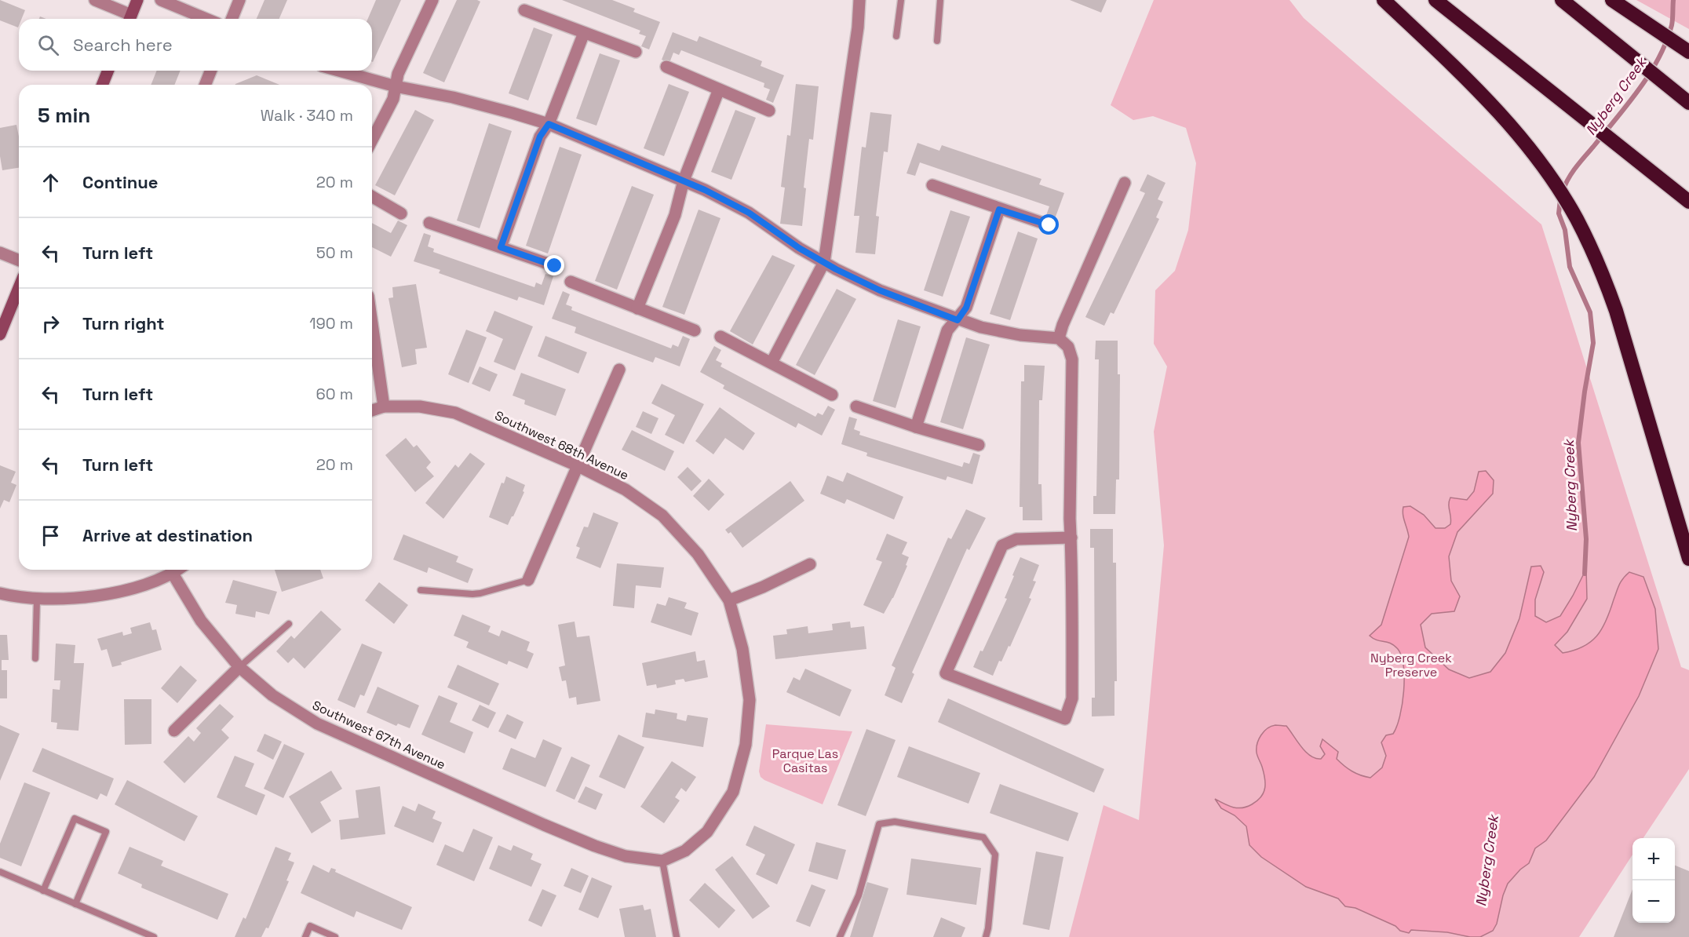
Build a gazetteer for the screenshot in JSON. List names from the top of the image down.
{
  "streets": {
    "street": ["Southwest 68th Avenue", "Southwest 67th Avenue"]
  },
  "crossings": [
    ["Southwest 68th Avenue", "Southwest 67th Avenue"]
  ],
  "water": ["Nyberg Creek"],
  "parks": ["Nyberg Creek Preserve", "Parque Las Casitas"],
  "page": {
    "search": "Search here",
    "heading": ["5 min", "Walk · 340 m"],
    "list": [
      ["Continue", "20 m"],
      ["Turn left", "50 m"],
      ["Turn right", "190 m"],
      ["Turn left", "60 m"],
      ["Turn left", "20 m"],
      "Arrive at destination"
    ],
    "map_buttons": ["+", "−"]
  }
}
